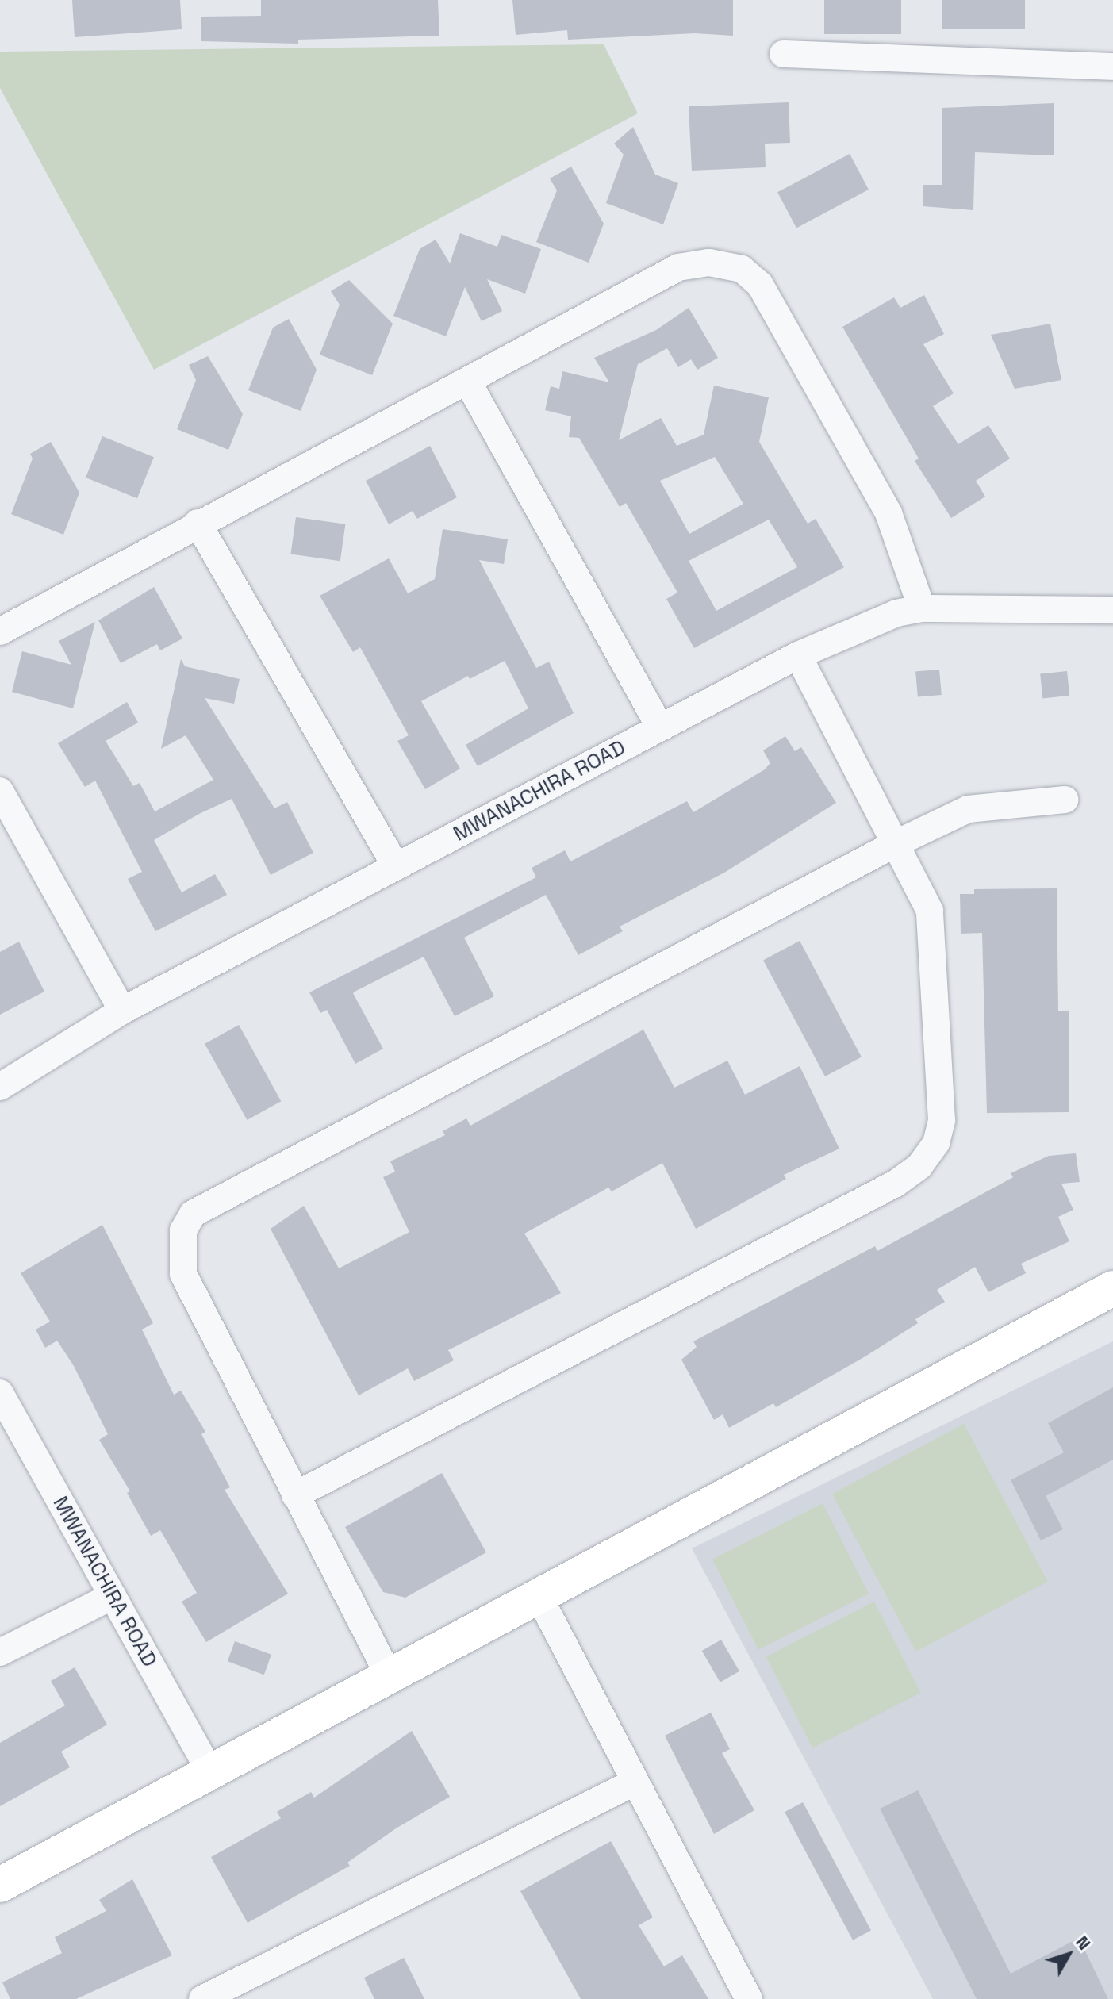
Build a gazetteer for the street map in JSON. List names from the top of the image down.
{
  "streets": {
    "street": ["MWANACHIRA ROAD"]
  },
  "north": "top right"
}
